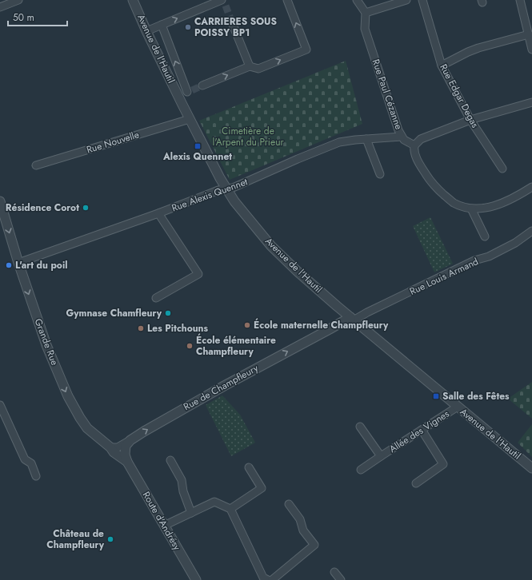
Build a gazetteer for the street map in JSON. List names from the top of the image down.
{
  "streets": {
    "street": [
      "Avenue de l'Hautil",
      "Rue Paul Cézanne",
      "Rue Edgar Degas",
      "Rue Nouvelle",
      "Rue Alexis Quennet",
      "Rue Louis Armand",
      "Grande Rue",
      "Rue de Champfleury",
      "Allée des Vignes",
      "Route d'Andrésy"
    ]
  },
  "crossings": [
    ["Avenue de l'Hautil", "Rue Nouvelle"],
    ["Avenue de l'Hautil", "Rue Alexis Quennet"],
    ["Avenue de l'Hautil", "Rue Louis Armand"],
    ["Avenue de l'Hautil", "Rue de Champfleury"],
    ["Avenue de l'Hautil", "Allée des Vignes"],
    ["Rue Paul Cézanne", "Rue Alexis Quennet"],
    ["Rue Alexis Quennet", "Grande Rue"],
    ["Rue Louis Armand", "Rue de Champfleury"],
    ["Grande Rue", "Route d'Andrésy"]
  ],
  "one_way": ["Grande Rue", "Rue de Champfleury"],
  "parks": ["Cimetière de l'Arpent du Prieur"],
  "places": {
    "other": [
      "CARRIERES SOUS POISSY BP1",
      "Résidence Corot",
      "L'art du poil",
      "Gymnase Chamfleury",
      "École maternelle Champfleury",
      "Les Pitchouns",
      "École élémentaire Champfleury",
      "Château de Champfleury"
    ],
    "transit": ["Alexis Quennet", "Salle des Fêtes"]
  },
  "scale_bar": "50 m"
}
